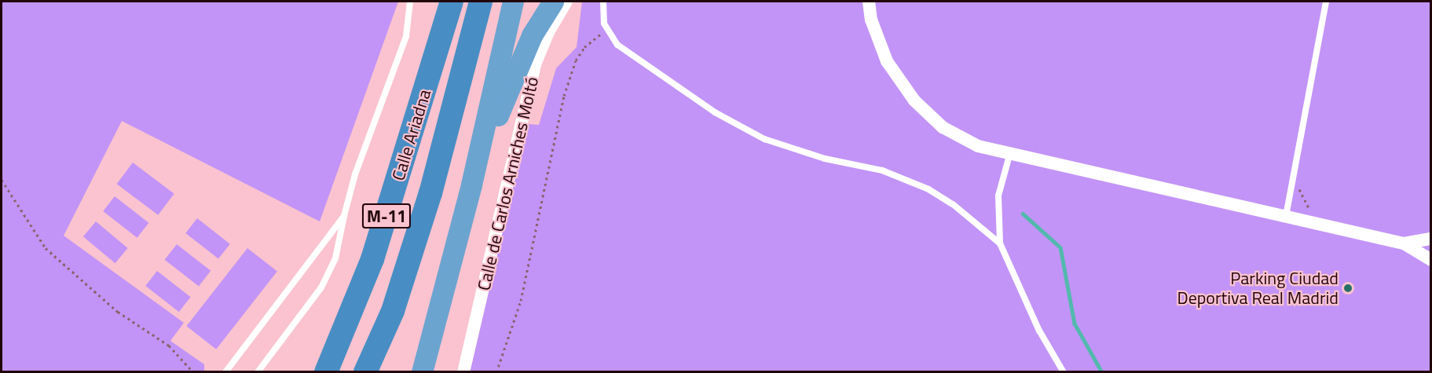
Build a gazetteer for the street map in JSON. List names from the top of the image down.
{
  "streets": {
    "highway": ["Calle Ariadna", "M-11"],
    "street": ["Calle de Carlos Arniches Moltó"]
  },
  "places": ["Parking Ciudad Deportiva Real Madrid"]
}
